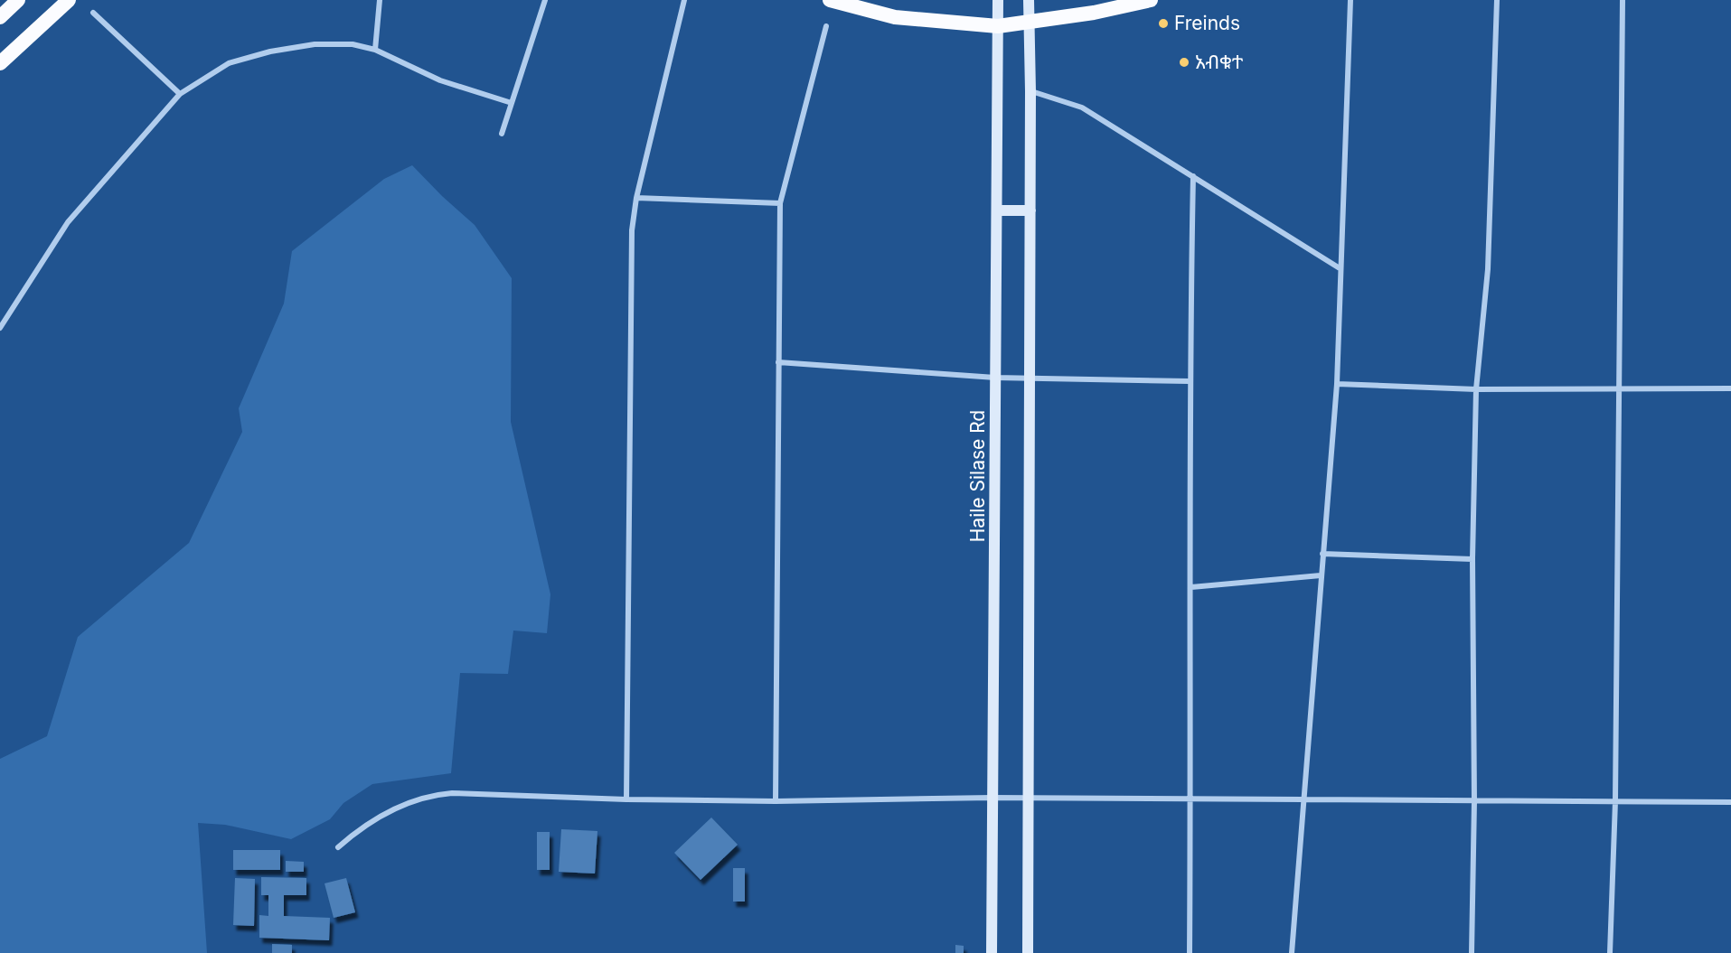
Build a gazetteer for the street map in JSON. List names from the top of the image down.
{
  "streets": {
    "main road": ["Haile Silase Rd"]
  },
  "places": ["Freinds", "አብቁተ"]
}
